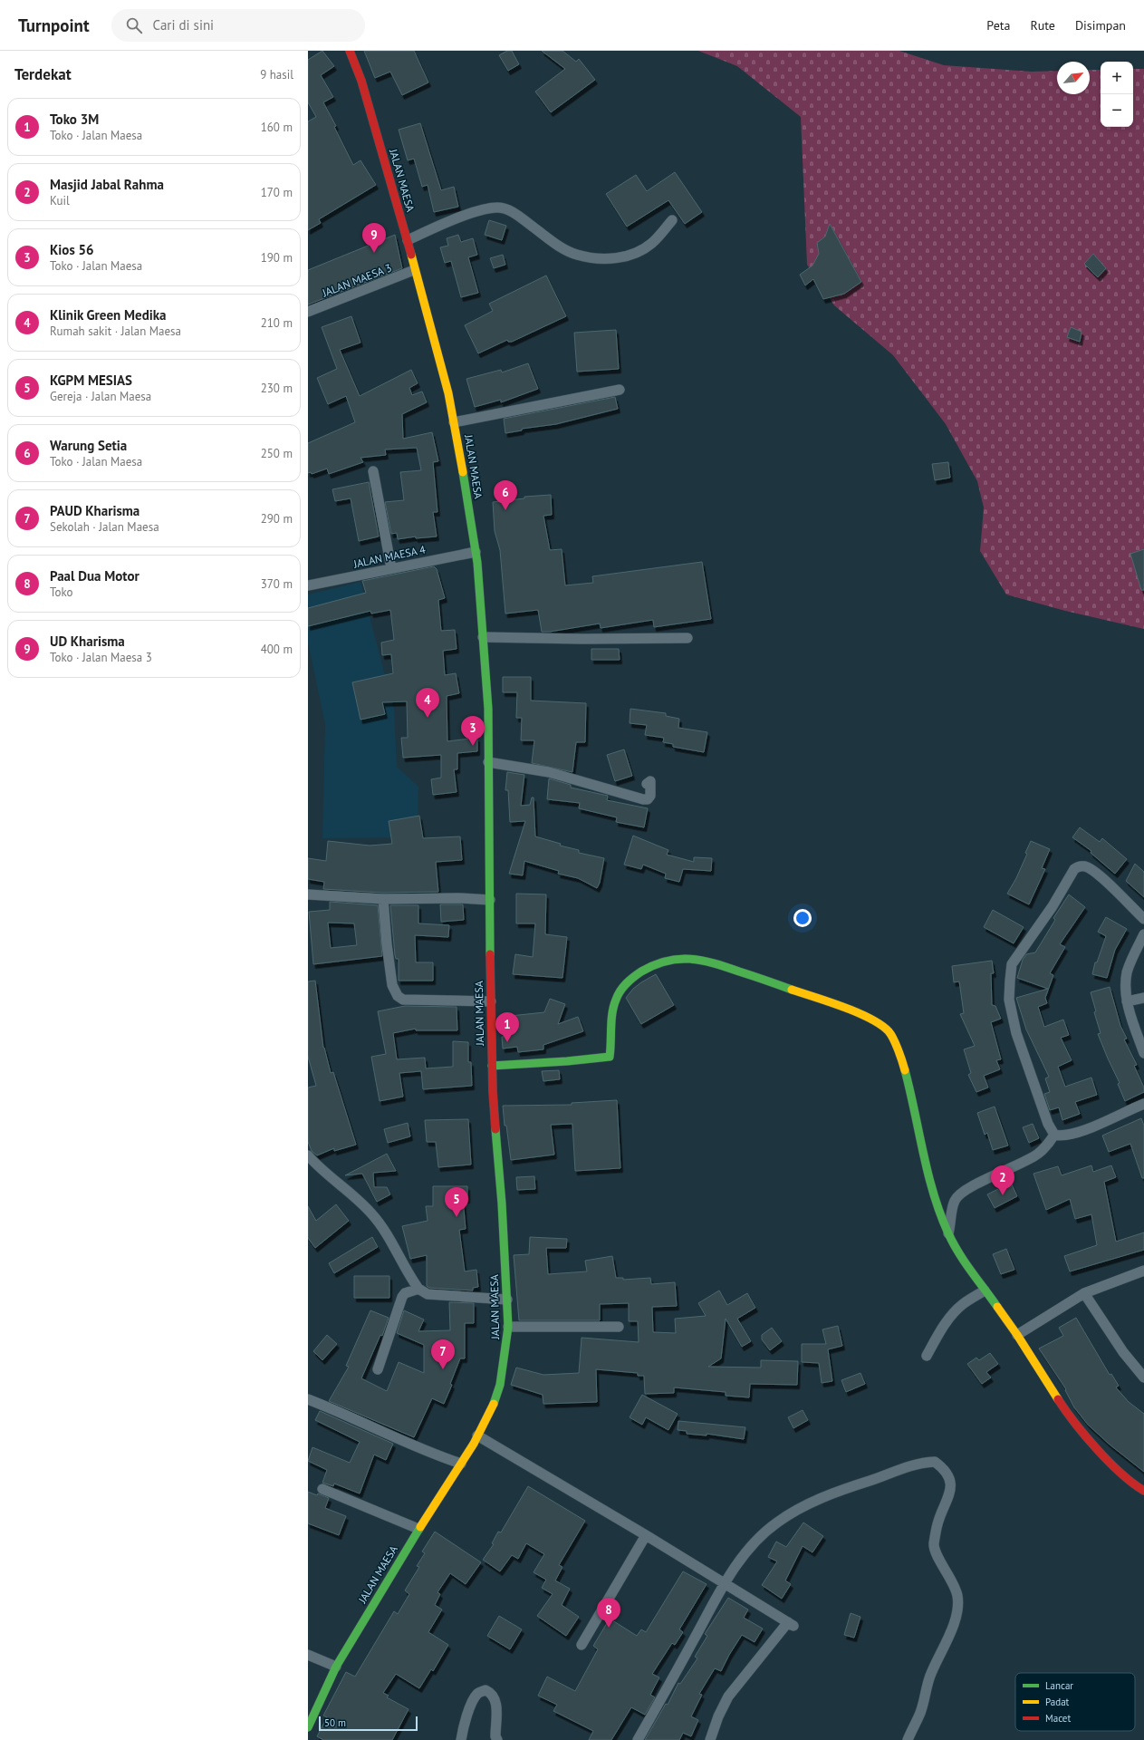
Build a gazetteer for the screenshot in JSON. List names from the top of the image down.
{
  "streets": {
    "street": ["JALAN MAESA", "JALAN MAESA 3", "JALAN MAESA 4"]
  },
  "crossings": [
    ["JALAN MAESA", "JALAN MAESA 3"],
    ["JALAN MAESA", "JALAN MAESA 4"]
  ],
  "legend": ["Lancar", "Padat", "Macet"],
  "scale_bar": "50 m",
  "north": "top right",
  "page": {
    "header": "Turnpoint",
    "search": "Cari di sini",
    "nav": ["Peta", "Rute", "Disimpan"],
    "heading": ["Terdekat", "9 hasil"],
    "map_buttons": ["+", "−"],
    "list": [
      {
        "mark": "1",
        "name": "Toko 3M",
        "note": "Toko · Jalan Maesa",
        "value": "160 m"
      },
      {
        "mark": "2",
        "name": "Masjid Jabal Rahma",
        "note": "Kuil",
        "value": "170 m"
      },
      {
        "mark": "3",
        "name": "Kios 56",
        "note": "Toko · Jalan Maesa",
        "value": "190 m"
      },
      {
        "mark": "4",
        "name": "Klinik Green Medika",
        "note": "Rumah sakit · Jalan Maesa",
        "value": "210 m"
      },
      {
        "mark": "5",
        "name": "KGPM MESIAS",
        "note": "Gereja · Jalan Maesa",
        "value": "230 m"
      },
      {
        "mark": "6",
        "name": "Warung Setia",
        "note": "Toko · Jalan Maesa",
        "value": "250 m"
      },
      {
        "mark": "7",
        "name": "PAUD Kharisma",
        "note": "Sekolah · Jalan Maesa",
        "value": "290 m"
      },
      {
        "mark": "8",
        "name": "Paal Dua Motor",
        "note": "Toko",
        "value": "370 m"
      },
      {
        "mark": "9",
        "name": "UD Kharisma",
        "note": "Toko · Jalan Maesa 3",
        "value": "400 m"
      }
    ],
    "pins": [
      "9",
      "6",
      "4",
      "3",
      "1",
      "2",
      "5",
      "7",
      "8"
    ],
    "scale": "50 m"
  }
}
